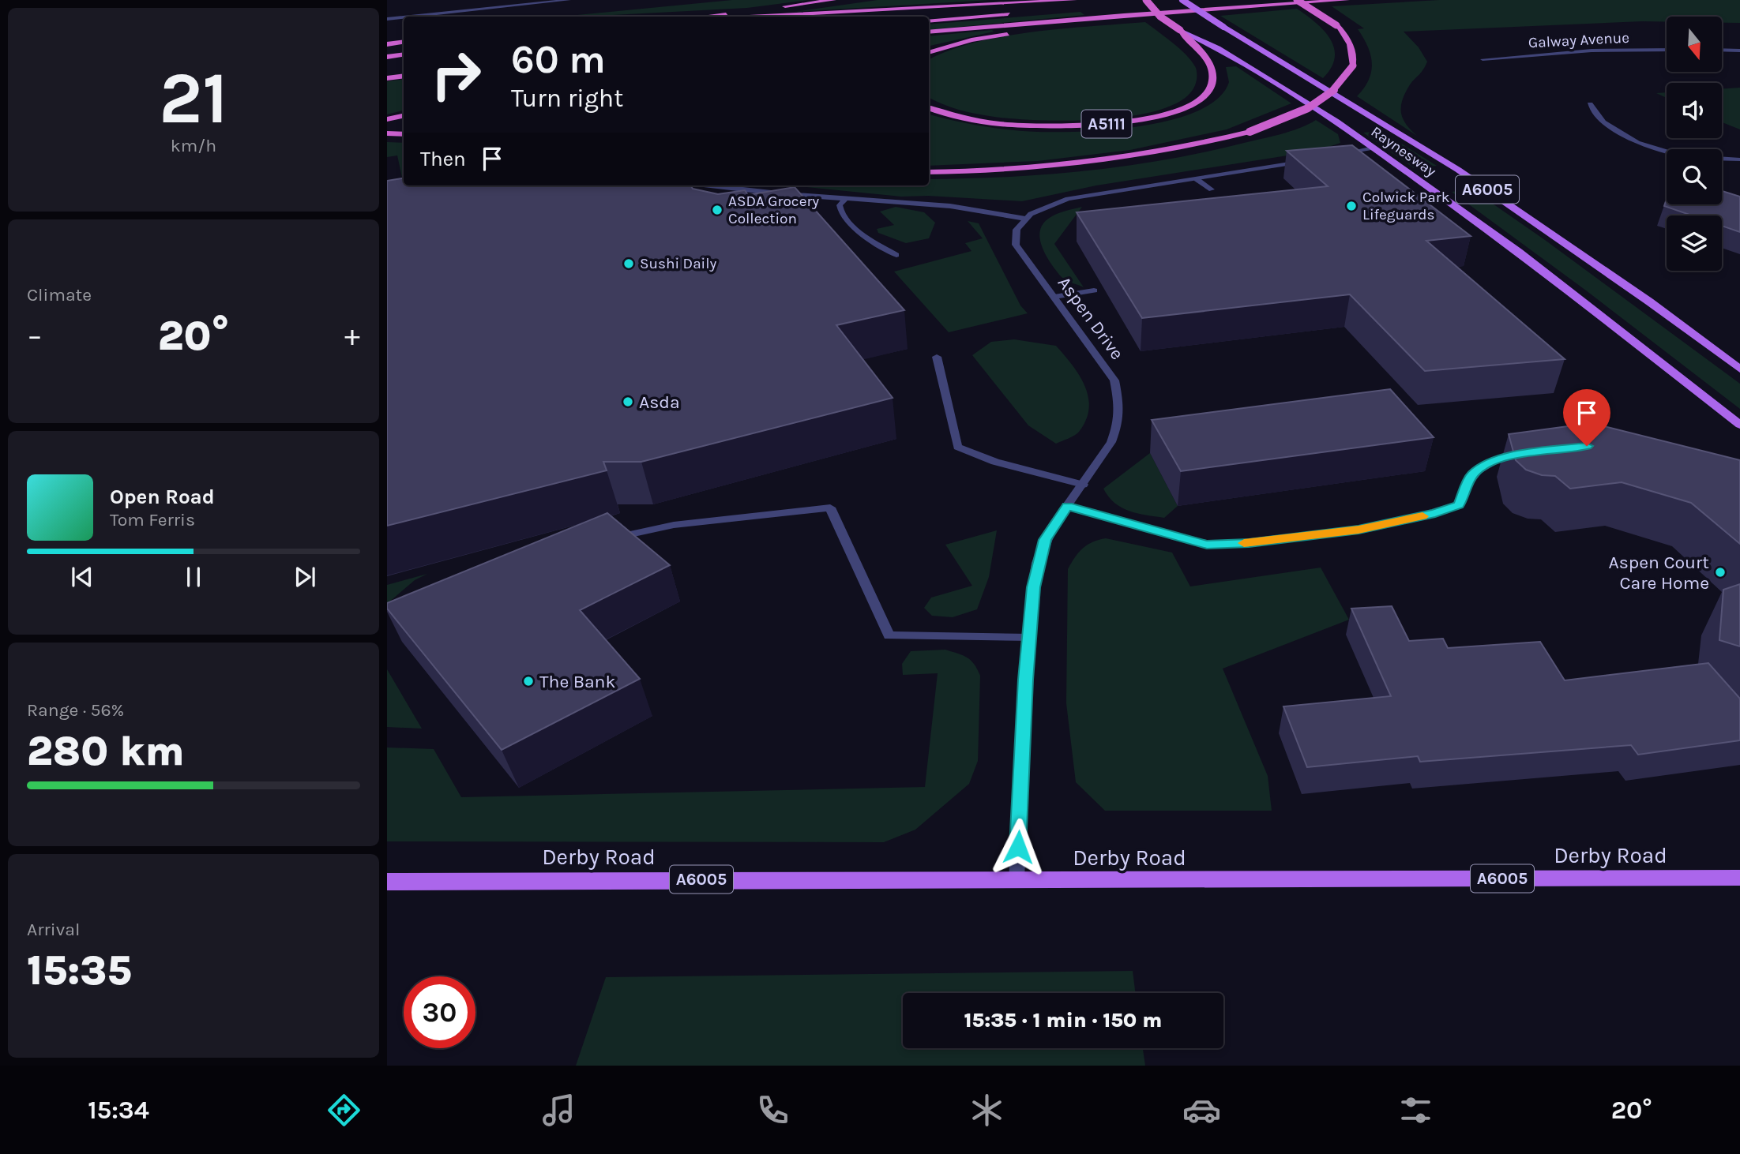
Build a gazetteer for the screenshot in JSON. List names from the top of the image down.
{
  "streets": {
    "highway": ["A5111", "Raynesway"],
    "main road": ["A6005", "Derby Road"],
    "street": ["Galway Avenue", "Aspen Drive"]
  },
  "crossings": [
    ["A5111", "Raynesway"],
    ["Aspen Drive", "Derby Road"]
  ],
  "places": [
    "Colwick Park Lifeguards",
    "ASDA Grocery Collection",
    "Sushi Daily",
    "Asda",
    "Aspen Court Care Home",
    "The Bank"
  ],
  "north": "bottom",
  "page": {
    "tile": [
      ["21", "km/h"],
      "Climate",
      ["Range · 56%", "280 km"],
      ["Arrival", "15:35"]
    ],
    "turn": ["60 m", "Turn right"],
    "then": "Then",
    "heat": ["−", "20°", "+"],
    "song": ["Open Road", "Tom Ferris"],
    "limit": "30",
    "trip": "15:35 · 1 min · 150 m",
    "tabs": ["15:34", "20°"]
  }
}
